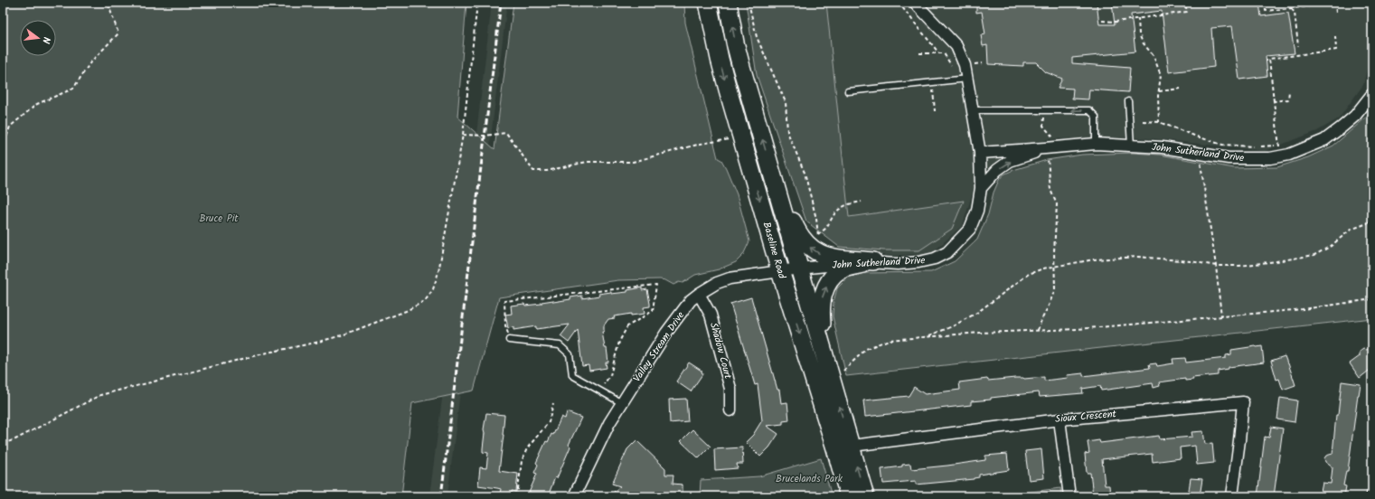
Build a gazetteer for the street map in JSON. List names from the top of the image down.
{
  "streets": {
    "main road": ["Baseline Road"],
    "street": [
      "John Sutherland Drive",
      "Valley Stream Drive",
      "Shadow Court",
      "Sioux Crescent"
    ]
  },
  "crossings": [
    ["John Sutherland Drive", "Baseline Road"],
    ["John Sutherland Drive", "Valley Stream Drive"],
    ["Baseline Road", "Valley Stream Drive"],
    ["Baseline Road", "Sioux Crescent"],
    ["Valley Stream Drive", "Shadow Court"]
  ],
  "parks": ["Bruce Pit", "Brucelands Park"],
  "north": "right"
}
